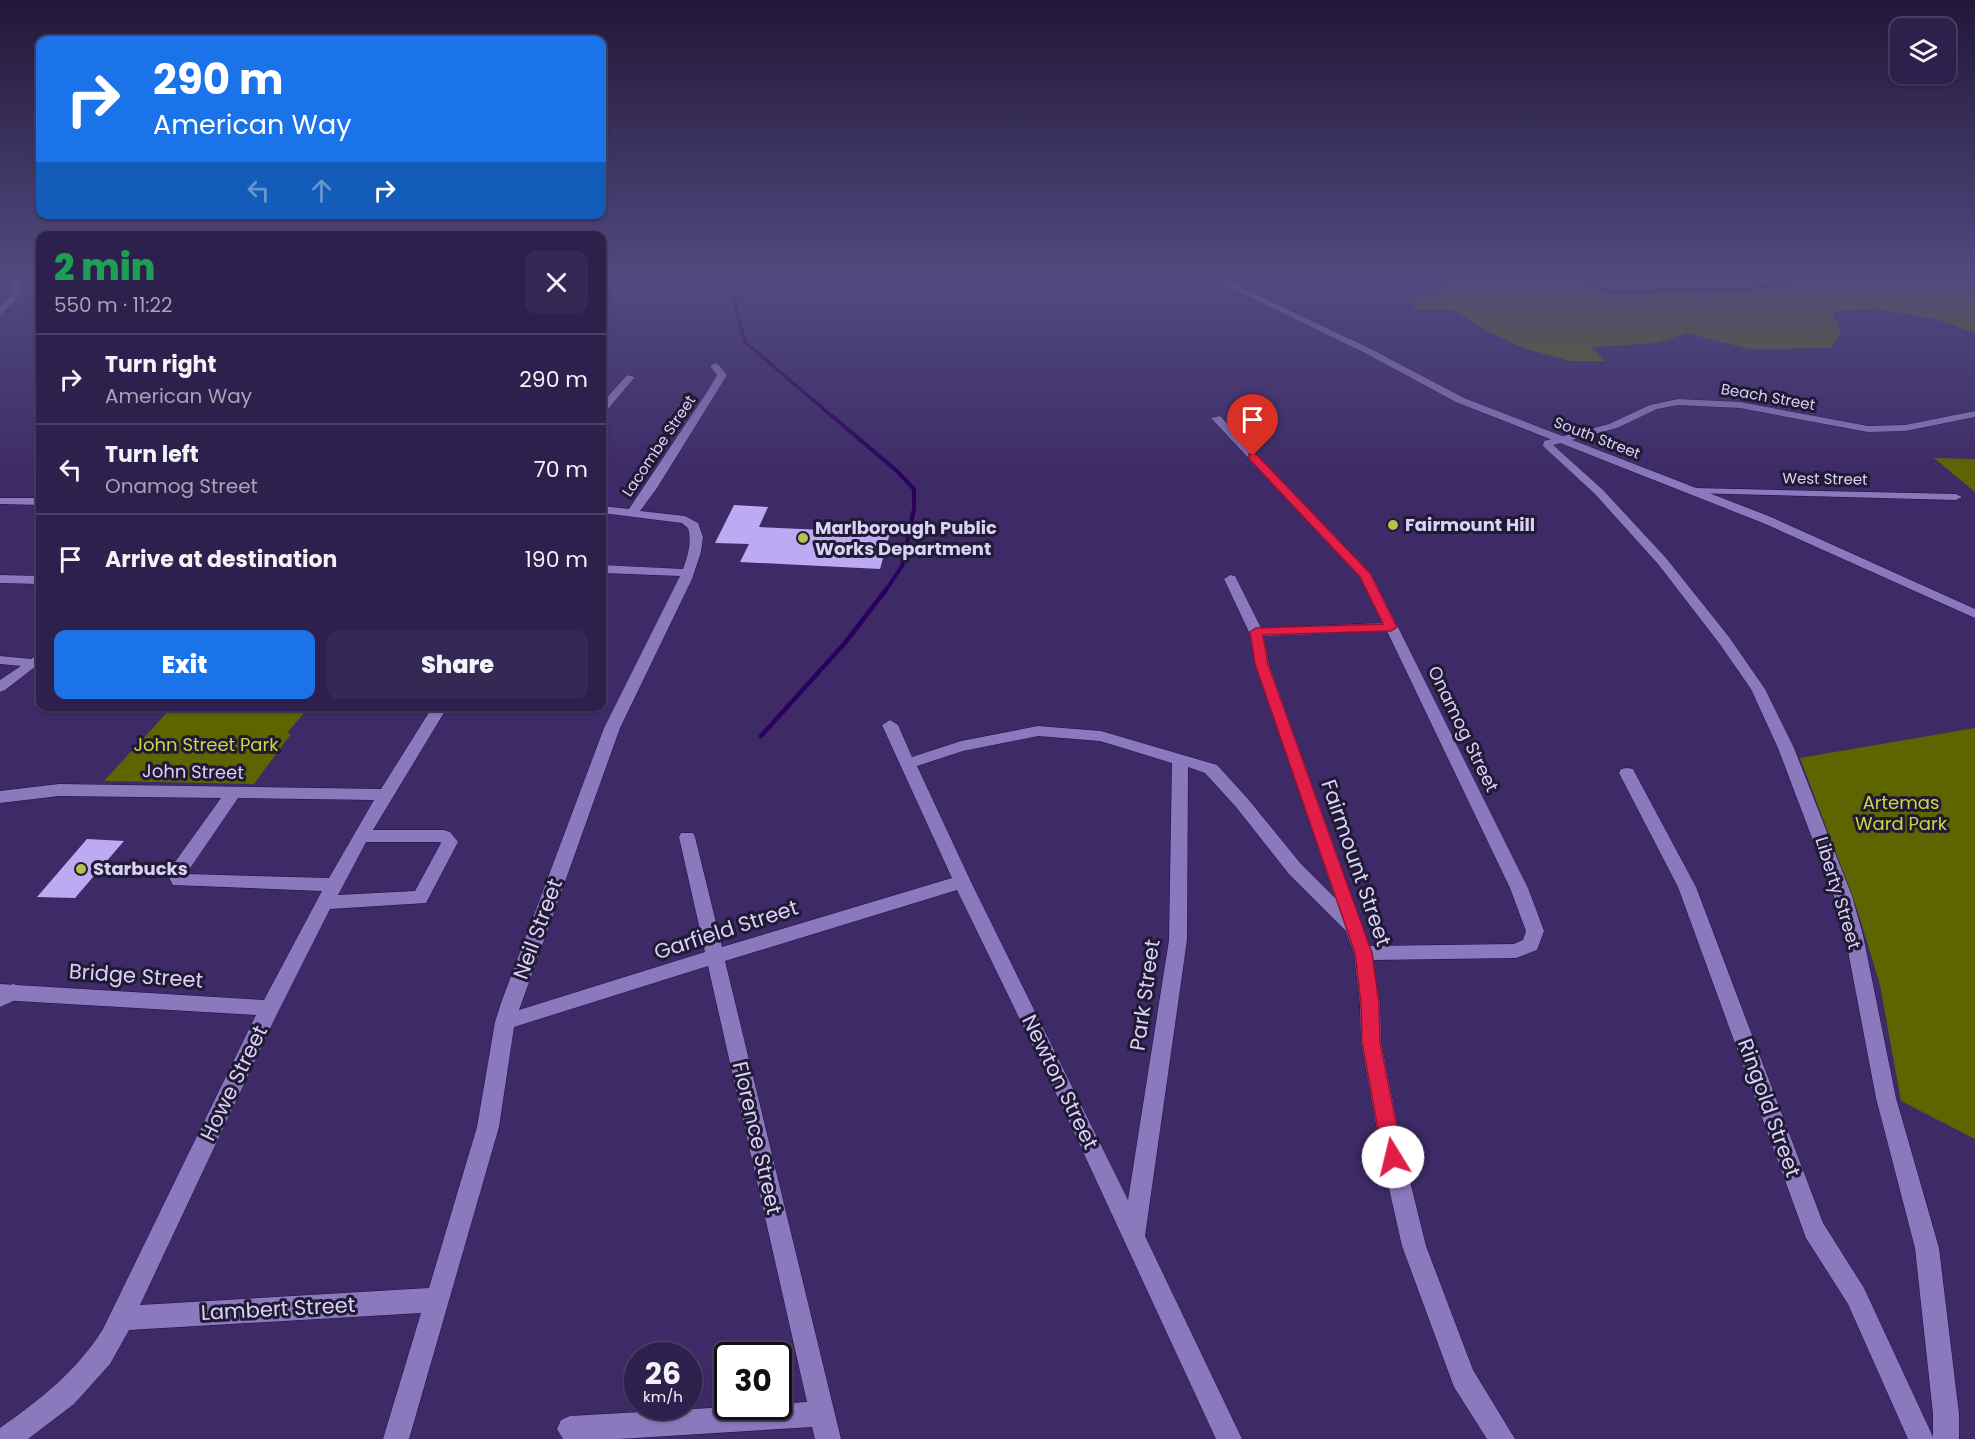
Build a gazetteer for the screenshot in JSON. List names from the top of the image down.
{
  "streets": {
    "street": [
      "Beach Street",
      "South Street",
      "Lacombe Street",
      "West Street",
      "Onamog Street",
      "John Street",
      "Fairmount Street",
      "Liberty Street",
      "Neil Street",
      "Garfield Street",
      "Bridge Street",
      "Park Street",
      "Newton Street",
      "Howe Street",
      "Ringold Street",
      "Florence Street",
      "Lambert Street"
    ]
  },
  "crossings": [
    ["Beach Street", "South Street"],
    ["Beach Street", "Liberty Street"],
    ["South Street", "West Street"],
    ["South Street", "Liberty Street"],
    ["Lacombe Street", "Neil Street"],
    ["Onamog Street", "Fairmount Street"],
    ["John Street", "Howe Street"],
    ["Neil Street", "Garfield Street"],
    ["Neil Street", "Lambert Street"],
    ["Garfield Street", "Newton Street"],
    ["Garfield Street", "Florence Street"],
    ["Bridge Street", "Howe Street"],
    ["Park Street", "Newton Street"],
    ["Howe Street", "Lambert Street"]
  ],
  "parks": ["John Street Park", "Artemas Ward Park"],
  "places": ["Fairmount Hill", "Marlborough Public Works Department", "Starbucks"],
  "page": {
    "turn": ["290 m", "American Way"],
    "heading": ["2 min", "550 m · 11:22"],
    "list": [
      {
        "name": "Turn right",
        "note": "American Way",
        "value": "290 m"
      },
      {
        "name": "Turn left",
        "note": "Onamog Street",
        "value": "70 m"
      },
      {
        "name": "Arrive at destination",
        "value": "190 m"
      }
    ],
    "buttons": ["Exit", "Share"],
    "speed": "26 km/h",
    "limit": "30"
  }
}
